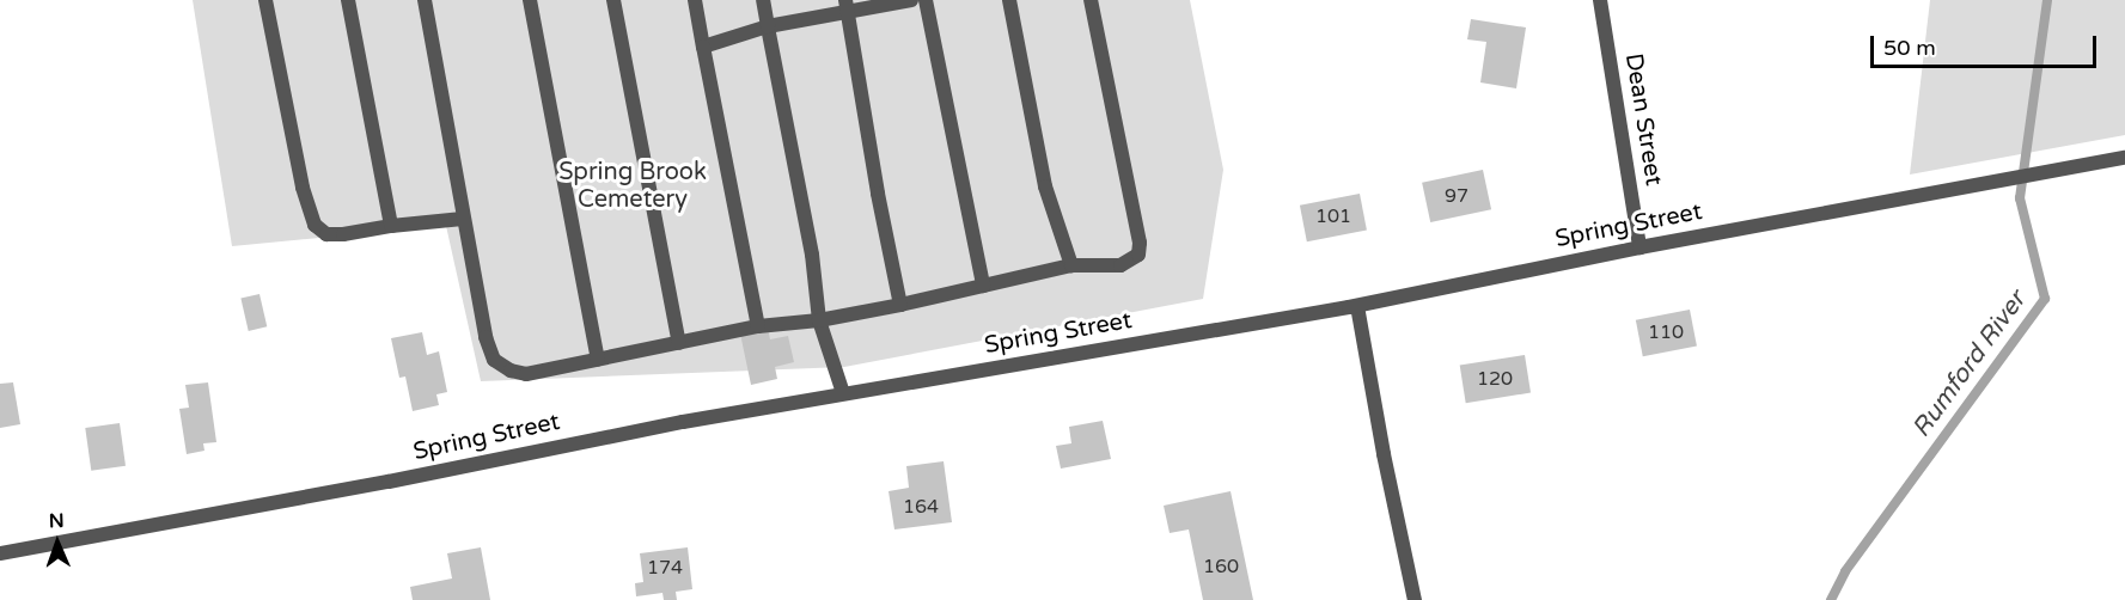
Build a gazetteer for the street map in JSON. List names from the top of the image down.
{
  "streets": {
    "street": ["Dean Street", "Spring Street"]
  },
  "crossings": [
    ["Dean Street", "Spring Street"]
  ],
  "water": ["Rumford River"],
  "parks": ["Spring Brook Cemetery"],
  "house_numbers": [
    "97",
    "101",
    "110",
    "120",
    "164",
    "160",
    "174"
  ],
  "scale_bar": "50 m",
  "north": "top"
}
